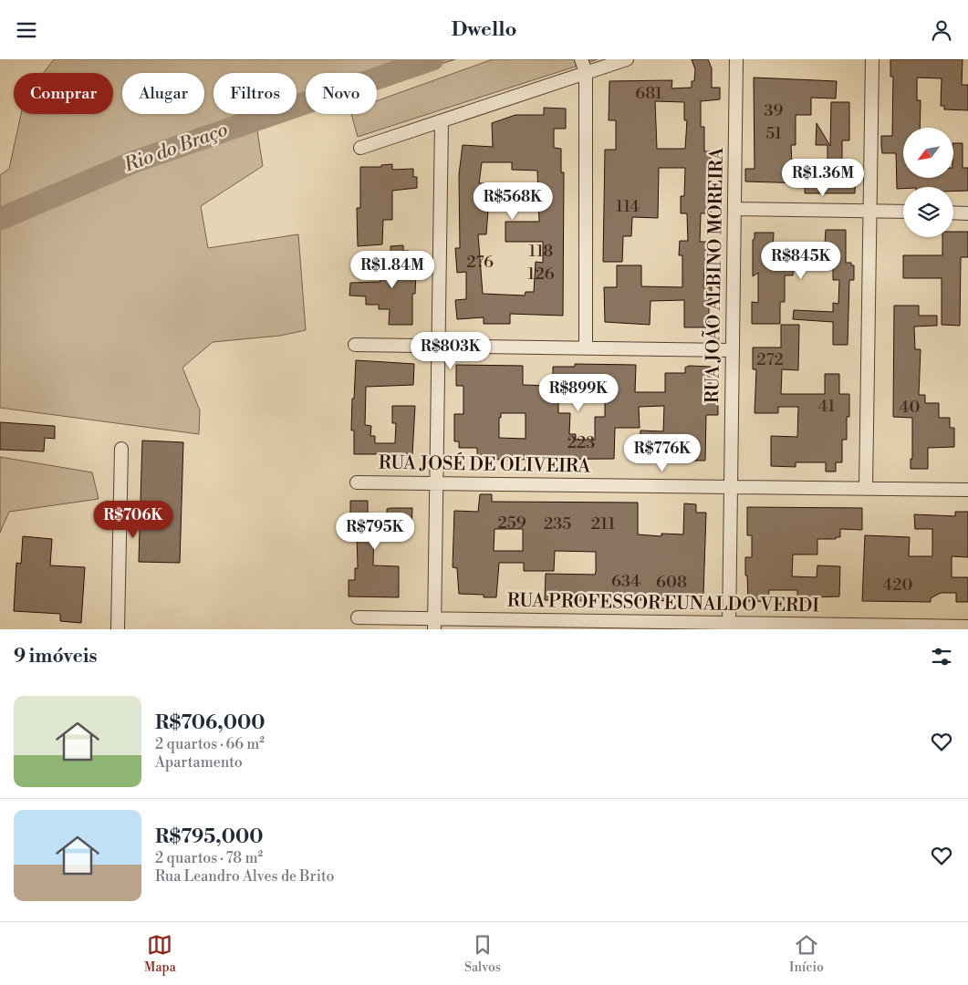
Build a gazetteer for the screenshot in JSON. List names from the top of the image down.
{
  "streets": {
    "street": ["RUA JOÃO ALBINO MOREIRA", "RUA JOSÉ DE OLIVEIRA", "RUA PROFESSOR EUNALDO VERDI"]
  },
  "crossings": [
    ["RUA JOÃO ALBINO MOREIRA", "RUA JOSÉ DE OLIVEIRA"],
    ["RUA JOÃO ALBINO MOREIRA", "RUA PROFESSOR EUNALDO VERDI"]
  ],
  "water": ["Rio do Braço"],
  "house_numbers": [
    "681",
    "39",
    "51",
    "114",
    "118",
    "276",
    "126",
    "272",
    "41",
    "40",
    "223",
    "259",
    "235",
    "211",
    "634",
    "608",
    "420"
  ],
  "north": "bottom left",
  "page": {
    "header": "Dwello",
    "chip": [
      "Comprar",
      "Alugar",
      "Filtros",
      "Novo"
    ],
    "price": [
      "R$1.36M",
      "R$568K",
      "R$845K",
      "R$1.84M",
      "R$803K",
      "R$899K",
      "R$776K",
      "R$706K",
      "R$795K"
    ],
    "heading": "9 imóveis",
    "list": [
      {
        "name": "R$706,000",
        "note": "2 quartos · 66 m² · Apartamento"
      },
      {
        "name": "R$795,000",
        "note": "2 quartos · 78 m² · Rua Leandro Alves de Brito"
      }
    ],
    "tabs": ["Mapa", "Salvos", "Início"]
  }
}
